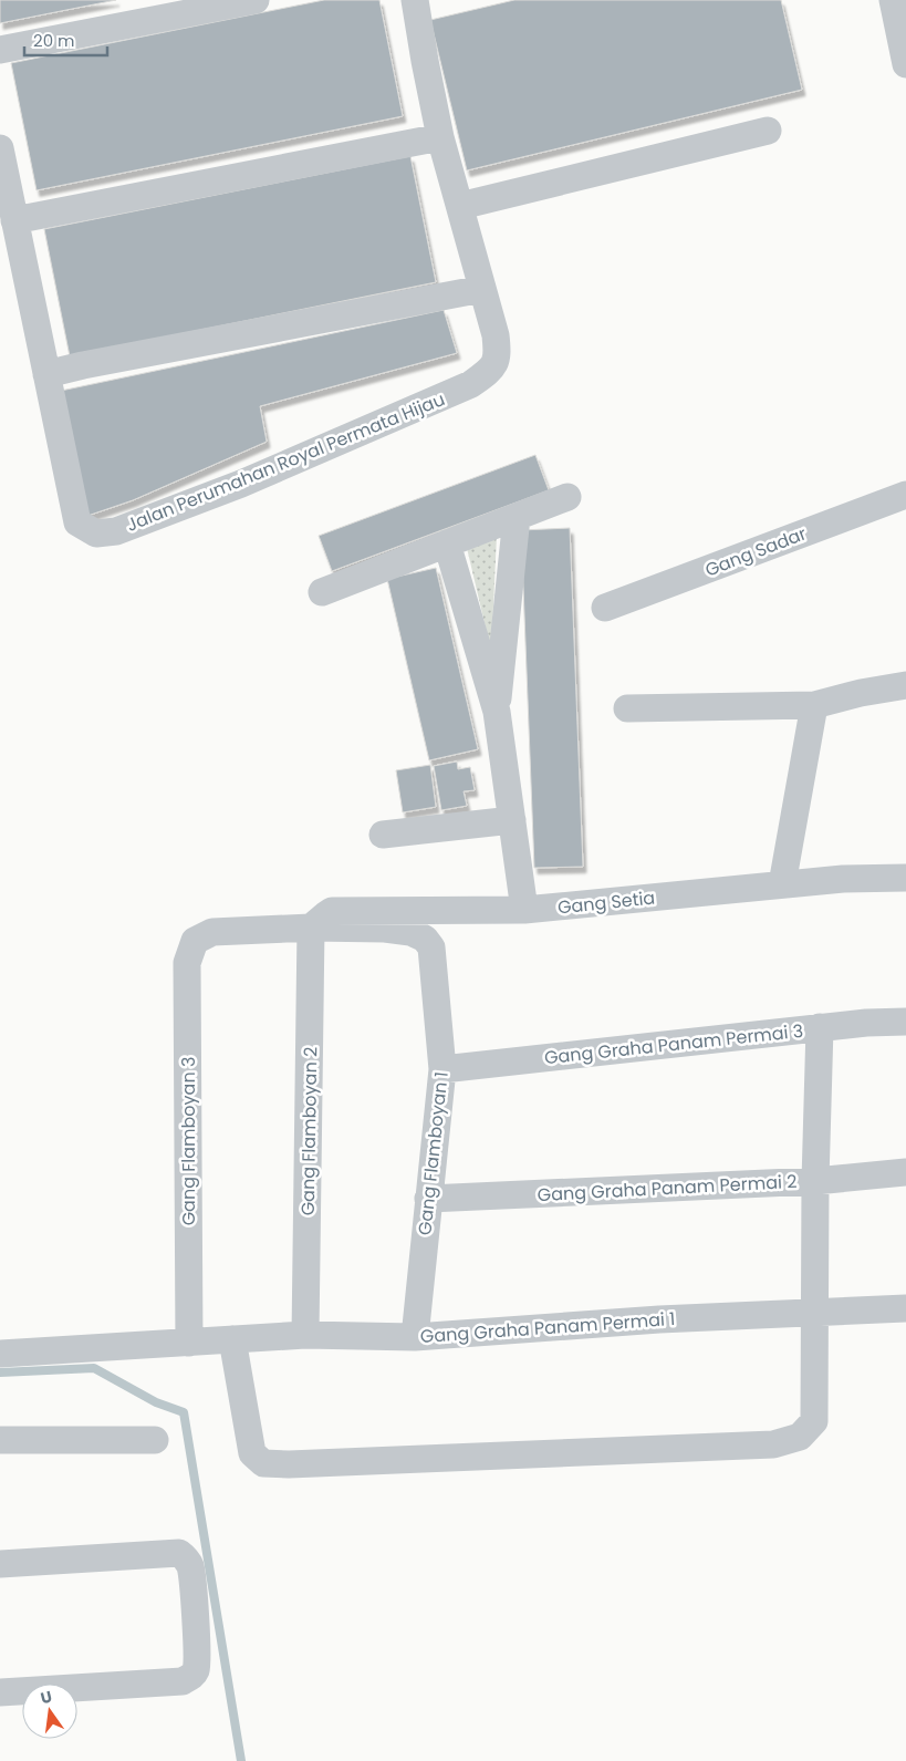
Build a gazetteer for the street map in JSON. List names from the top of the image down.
{
  "streets": {
    "street": [
      "Jalan Perumahan Royal Permata Hijau",
      "Gang Sadar",
      "Gang Setia",
      "Gang Graha Panam Permai 3",
      "Gang Flamboyan 2",
      "Gang Flamboyan 3",
      "Gang Flamboyan 1",
      "Gang Graha Panam Permai 2",
      "Gang Graha Panam Permai 1"
    ]
  },
  "crossings": [
    ["Gang Setia", "Gang Flamboyan 2"],
    ["Gang Setia", "Gang Flamboyan 3"],
    ["Gang Setia", "Gang Flamboyan 1"],
    ["Gang Graha Panam Permai 3", "Gang Flamboyan 1"],
    ["Gang Flamboyan 2", "Gang Flamboyan 3"],
    ["Gang Flamboyan 2", "Gang Flamboyan 1"],
    ["Gang Flamboyan 2", "Gang Graha Panam Permai 1"],
    ["Gang Flamboyan 3", "Gang Flamboyan 1"],
    ["Gang Flamboyan 3", "Gang Graha Panam Permai 1"],
    ["Gang Flamboyan 1", "Gang Graha Panam Permai 2"],
    ["Gang Flamboyan 1", "Gang Graha Panam Permai 1"]
  ],
  "scale_bar": "20 m",
  "north": "top"
}
